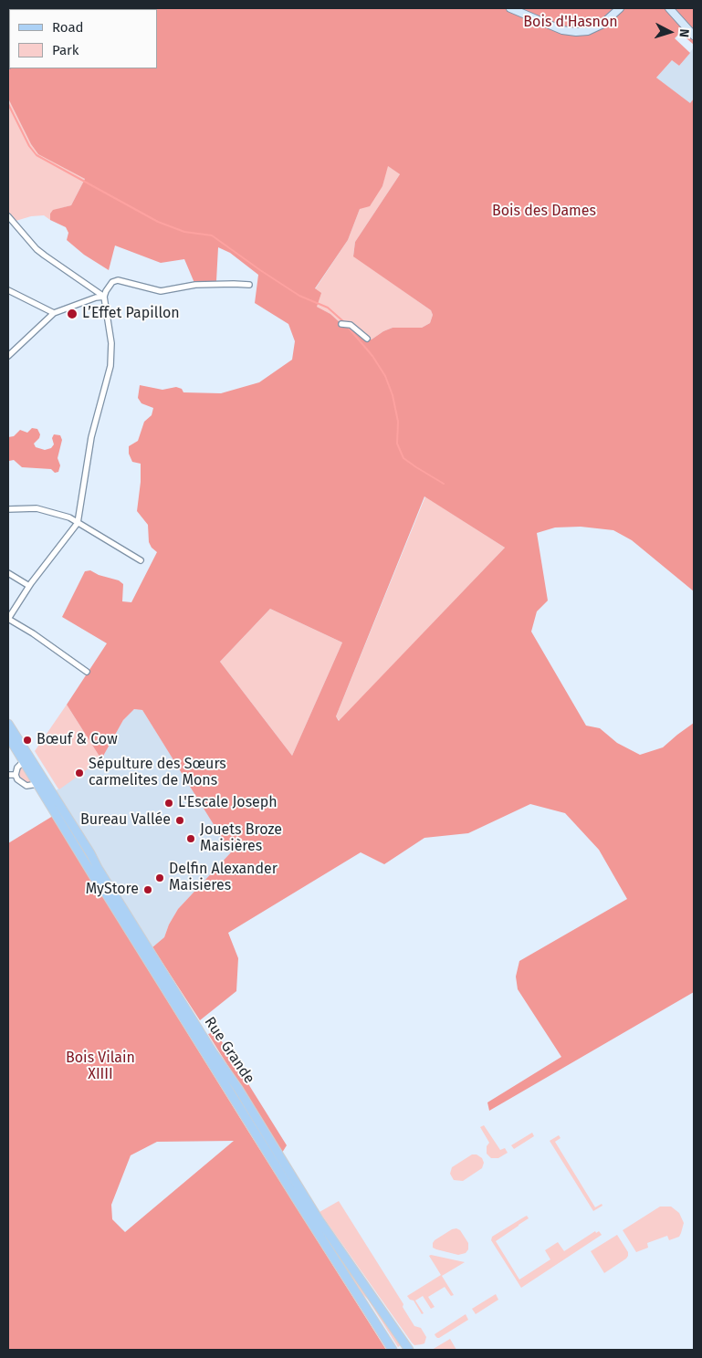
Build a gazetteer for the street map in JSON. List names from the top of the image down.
{
  "streets": {
    "main road": ["Rue Grande"]
  },
  "parks": ["Bois d'Hasnon", "Bois des Dames", "Bois Vilain XIIII"],
  "places": [
    "L’Effet Papillon",
    "Bœuf & Cow",
    "Sépulture des Sœurs carmelites de Mons",
    "L'Escale Joseph",
    "Bureau Vallée",
    "Jouets Broze Maisières",
    "Delfin Alexander Maisieres",
    "MyStore"
  ],
  "legend": ["Road", "Park"],
  "north": "right"
}
